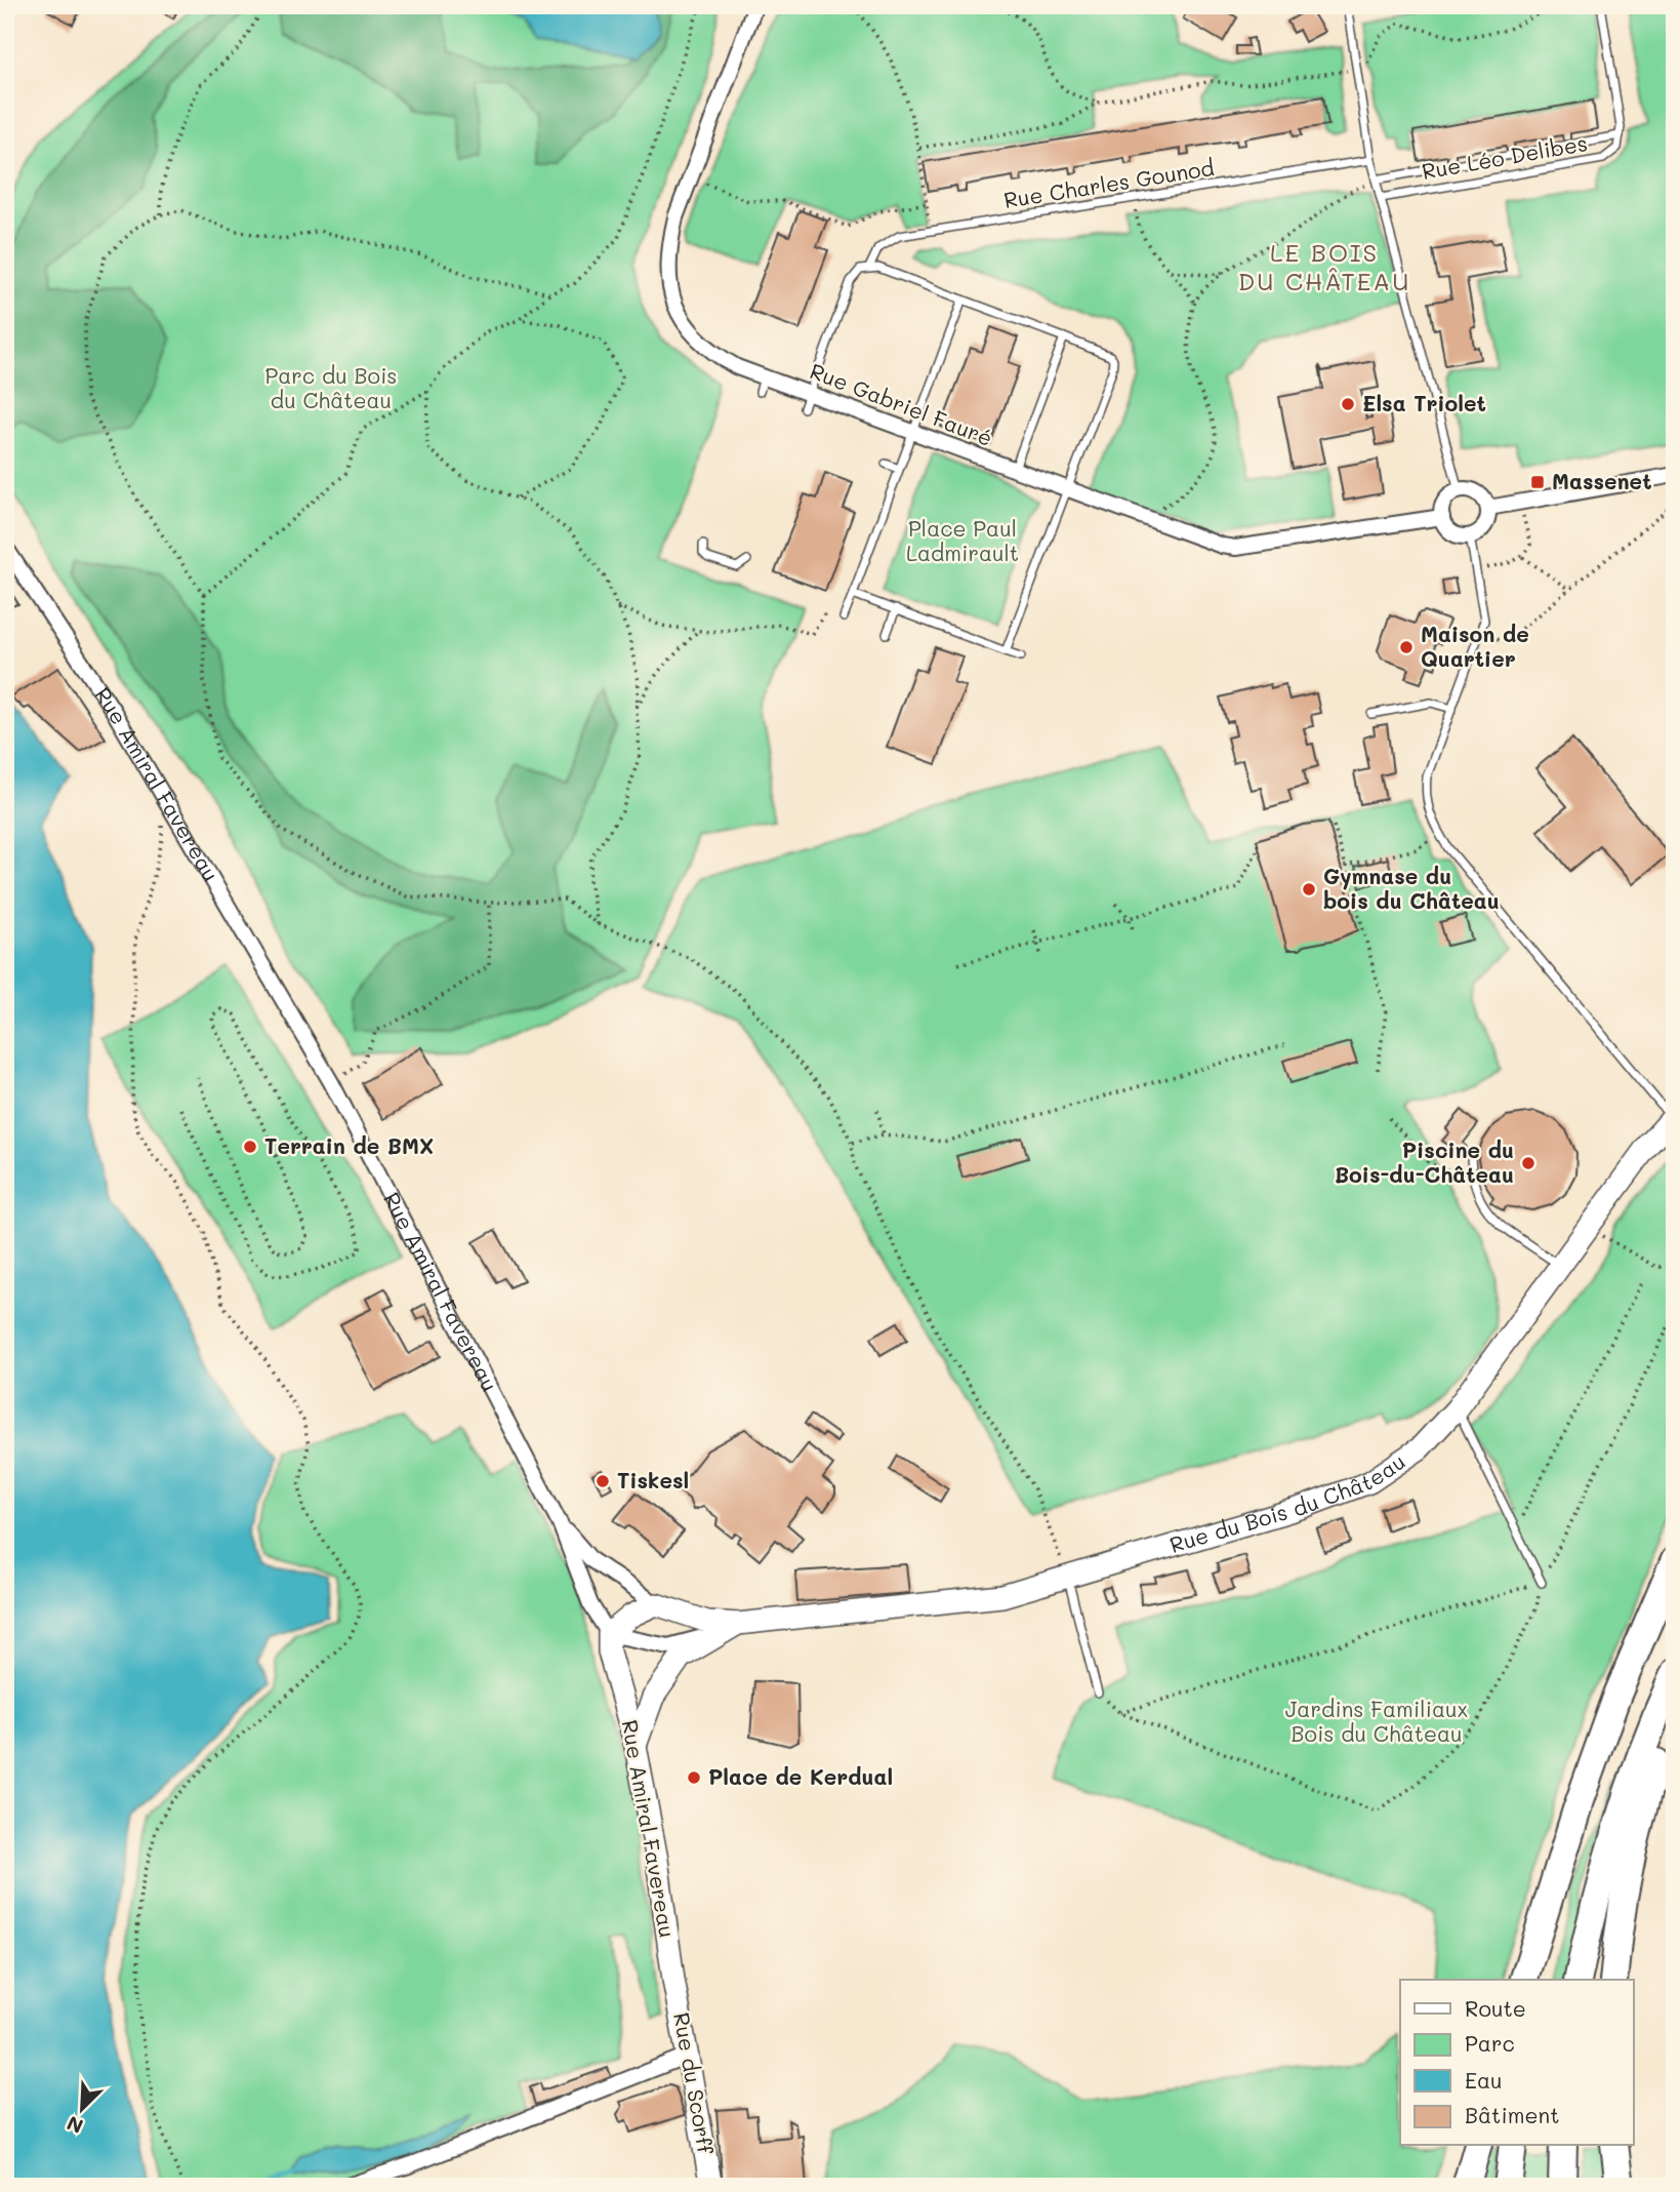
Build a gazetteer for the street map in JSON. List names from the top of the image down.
{
  "streets": {
    "street": [
      "Rue Gabriel Fauré",
      "Rue Amiral Favereau",
      "Rue du Bois du Château",
      "Rue du Scorff"
    ],
    "lane": ["Rue Léo Delibes", "Rue Charles Gounod"]
  },
  "crossings": [
    ["Rue Charles Gounod", "Rue Gabriel Fauré"],
    ["Rue Amiral Favereau", "Rue du Bois du Château"],
    ["Rue Amiral Favereau", "Rue du Scorff"]
  ],
  "districts": ["LE BOIS DU CHÂTEAU"],
  "parks": ["Parc du Bois du Château", "Place Paul Ladmirault", "Jardins Familiaux Bois du Château"],
  "places": {
    "other": [
      "Elsa Triolet",
      "Maison de Quartier",
      "Gymnase du bois du Château",
      "Terrain de BMX",
      "Piscine du Bois-du-Château",
      "Tiskesl",
      "Place de Kerdual"
    ],
    "transit": ["Massenet"]
  },
  "legend": [
    "Route",
    "Parc",
    "Eau",
    "Bâtiment"
  ],
  "north": "bottom left"
}
